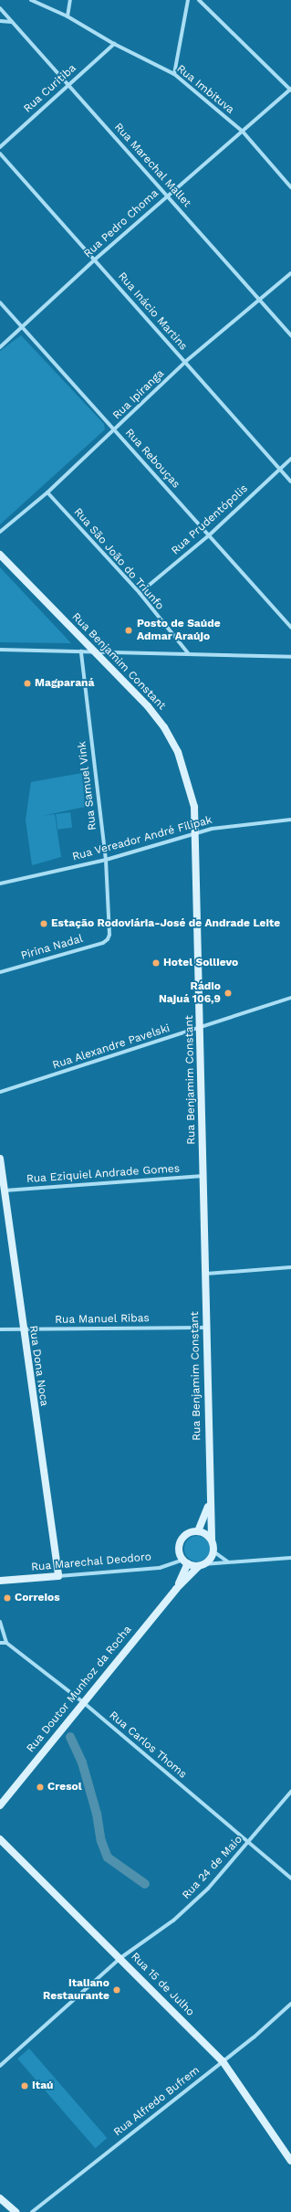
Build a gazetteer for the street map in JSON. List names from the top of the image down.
{
  "streets": {
    "main road": [
      "Rua Benjamim Constant",
      "Rua Dona Noca",
      "Rua Marechal Deodoro",
      "Rua Doutor Munhoz da Rocha",
      "Rua 15 de Julho"
    ],
    "street": [
      "Rua Curitiba",
      "Rua Imbituva",
      "Rua Marechal Mallet",
      "Rua Pedro Choma",
      "Rua Inácio Martins",
      "Rua Ipiranga",
      "Rua Rebouças",
      "Rua Prudentópolis",
      "Rua São João do Triunfo",
      "Rua Samuel Vink",
      "Rua Vereador André Filipak",
      "Pirina Nadal",
      "Rua Alexandre Pavelski",
      "Rua Eziquiel Andrade Gomes",
      "Rua Manuel Ribas",
      "Rua Carlos Thoms",
      "Rua 24 de Maio",
      "Rua Alfredo Bufrem"
    ]
  },
  "crossings": [
    ["Rua Curitiba", "Rua Imbituva"],
    ["Rua Curitiba", "Rua Marechal Mallet"],
    ["Rua Imbituva", "Rua Pedro Choma"],
    ["Rua Marechal Mallet", "Rua Pedro Choma"],
    ["Rua Marechal Mallet", "Rua Ipiranga"],
    ["Rua Pedro Choma", "Rua Inácio Martins"],
    ["Rua Pedro Choma", "Rua Rebouças"],
    ["Rua Inácio Martins", "Rua Ipiranga"],
    ["Rua Inácio Martins", "Rua Prudentópolis"],
    ["Rua Ipiranga", "Rua Rebouças"],
    ["Rua Ipiranga", "Rua São João do Triunfo"],
    ["Rua Rebouças", "Rua Prudentópolis"],
    ["Rua Prudentópolis", "Rua São João do Triunfo"],
    ["Rua Benjamim Constant", "Rua Vereador André Filipak"],
    ["Rua Benjamim Constant", "Rua Alexandre Pavelski"],
    ["Rua Benjamim Constant", "Rua Eziquiel Andrade Gomes"],
    ["Rua Benjamim Constant", "Rua Manuel Ribas"],
    ["Rua Benjamim Constant", "Rua Marechal Deodoro"],
    ["Rua Benjamim Constant", "Rua Doutor Munhoz da Rocha"],
    ["Rua Samuel Vink", "Rua Vereador André Filipak"],
    ["Rua Samuel Vink", "Pirina Nadal"],
    ["Rua Eziquiel Andrade Gomes", "Rua Dona Noca"],
    ["Rua Manuel Ribas", "Rua Dona Noca"],
    ["Rua Dona Noca", "Rua Marechal Deodoro"],
    ["Rua Marechal Deodoro", "Rua Doutor Munhoz da Rocha"],
    ["Rua Doutor Munhoz da Rocha", "Rua Carlos Thoms"],
    ["Rua Carlos Thoms", "Rua 24 de Maio"],
    ["Rua 24 de Maio", "Rua 15 de Julho"],
    ["Rua 15 de Julho", "Rua Alfredo Bufrem"]
  ],
  "places": [
    "Posto de Saúde Admar Araújo",
    "Magparaná",
    "Estação Rodoviária-José de Andrade Leite",
    "Hotel Sollievo",
    "Rádio Najuá 106,9",
    "Correios",
    "Cresol",
    "Italiano Restaurante",
    "Itaú"
  ]
}
